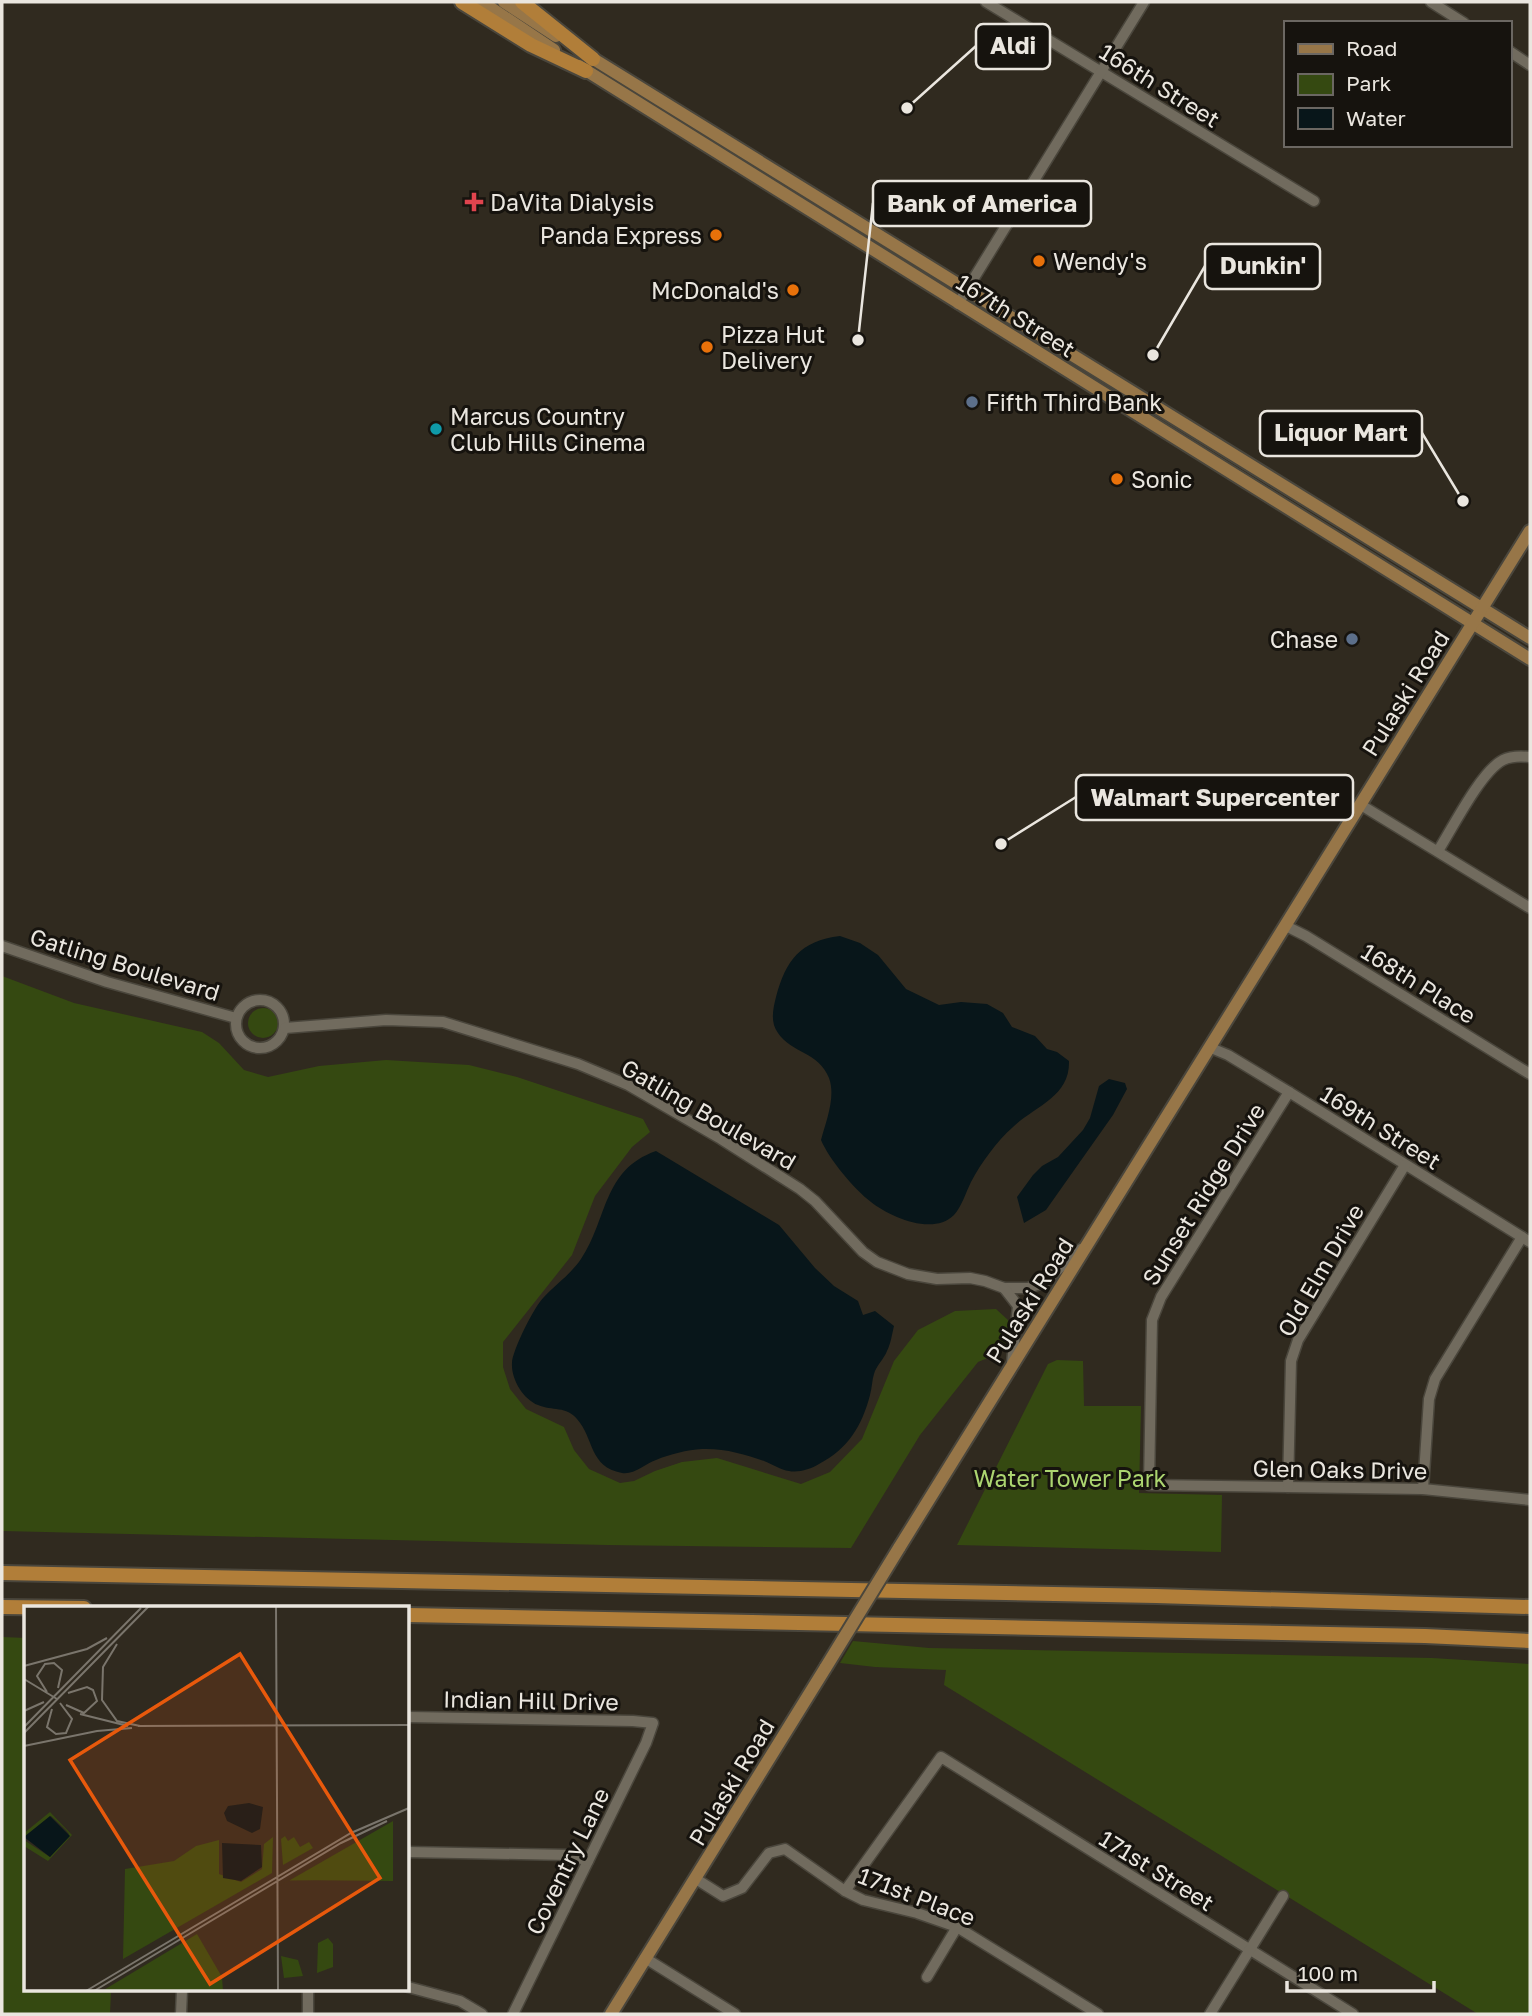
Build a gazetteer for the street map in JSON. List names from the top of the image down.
{
  "streets": {
    "main road": ["167th Street", "Pulaski Road"],
    "street": [
      "166th Street",
      "Gatling Boulevard",
      "168th Place",
      "169th Street",
      "Sunset Ridge Drive",
      "Old Elm Drive",
      "Glen Oaks Drive",
      "Indian Hill Drive",
      "Coventry Lane",
      "171st Street",
      "171st Place"
    ]
  },
  "crossings": [
    ["167th Street", "Pulaski Road"],
    ["Pulaski Road", "Gatling Boulevard"],
    ["Pulaski Road", "168th Place"],
    ["Pulaski Road", "169th Street"],
    ["Pulaski Road", "171st Place"],
    ["169th Street", "Sunset Ridge Drive"],
    ["169th Street", "Old Elm Drive"],
    ["Sunset Ridge Drive", "Glen Oaks Drive"],
    ["Old Elm Drive", "Glen Oaks Drive"],
    ["Indian Hill Drive", "Coventry Lane"],
    ["171st Street", "171st Place"]
  ],
  "parks": ["Water Tower Park"],
  "places": {
    "other": [
      "Aldi",
      "Panda Express",
      "Wendy's",
      "McDonald's",
      "Bank of America",
      "Pizza Hut Delivery",
      "Dunkin'",
      "Fifth Third Bank",
      "Marcus Country Club Hills Cinema",
      "Sonic",
      "Liquor Mart",
      "Chase",
      "Walmart Supercenter"
    ],
    "health": ["DaVita Dialysis"]
  },
  "legend": ["Road", "Park", "Water"],
  "scale_bar": "100 m"
}
